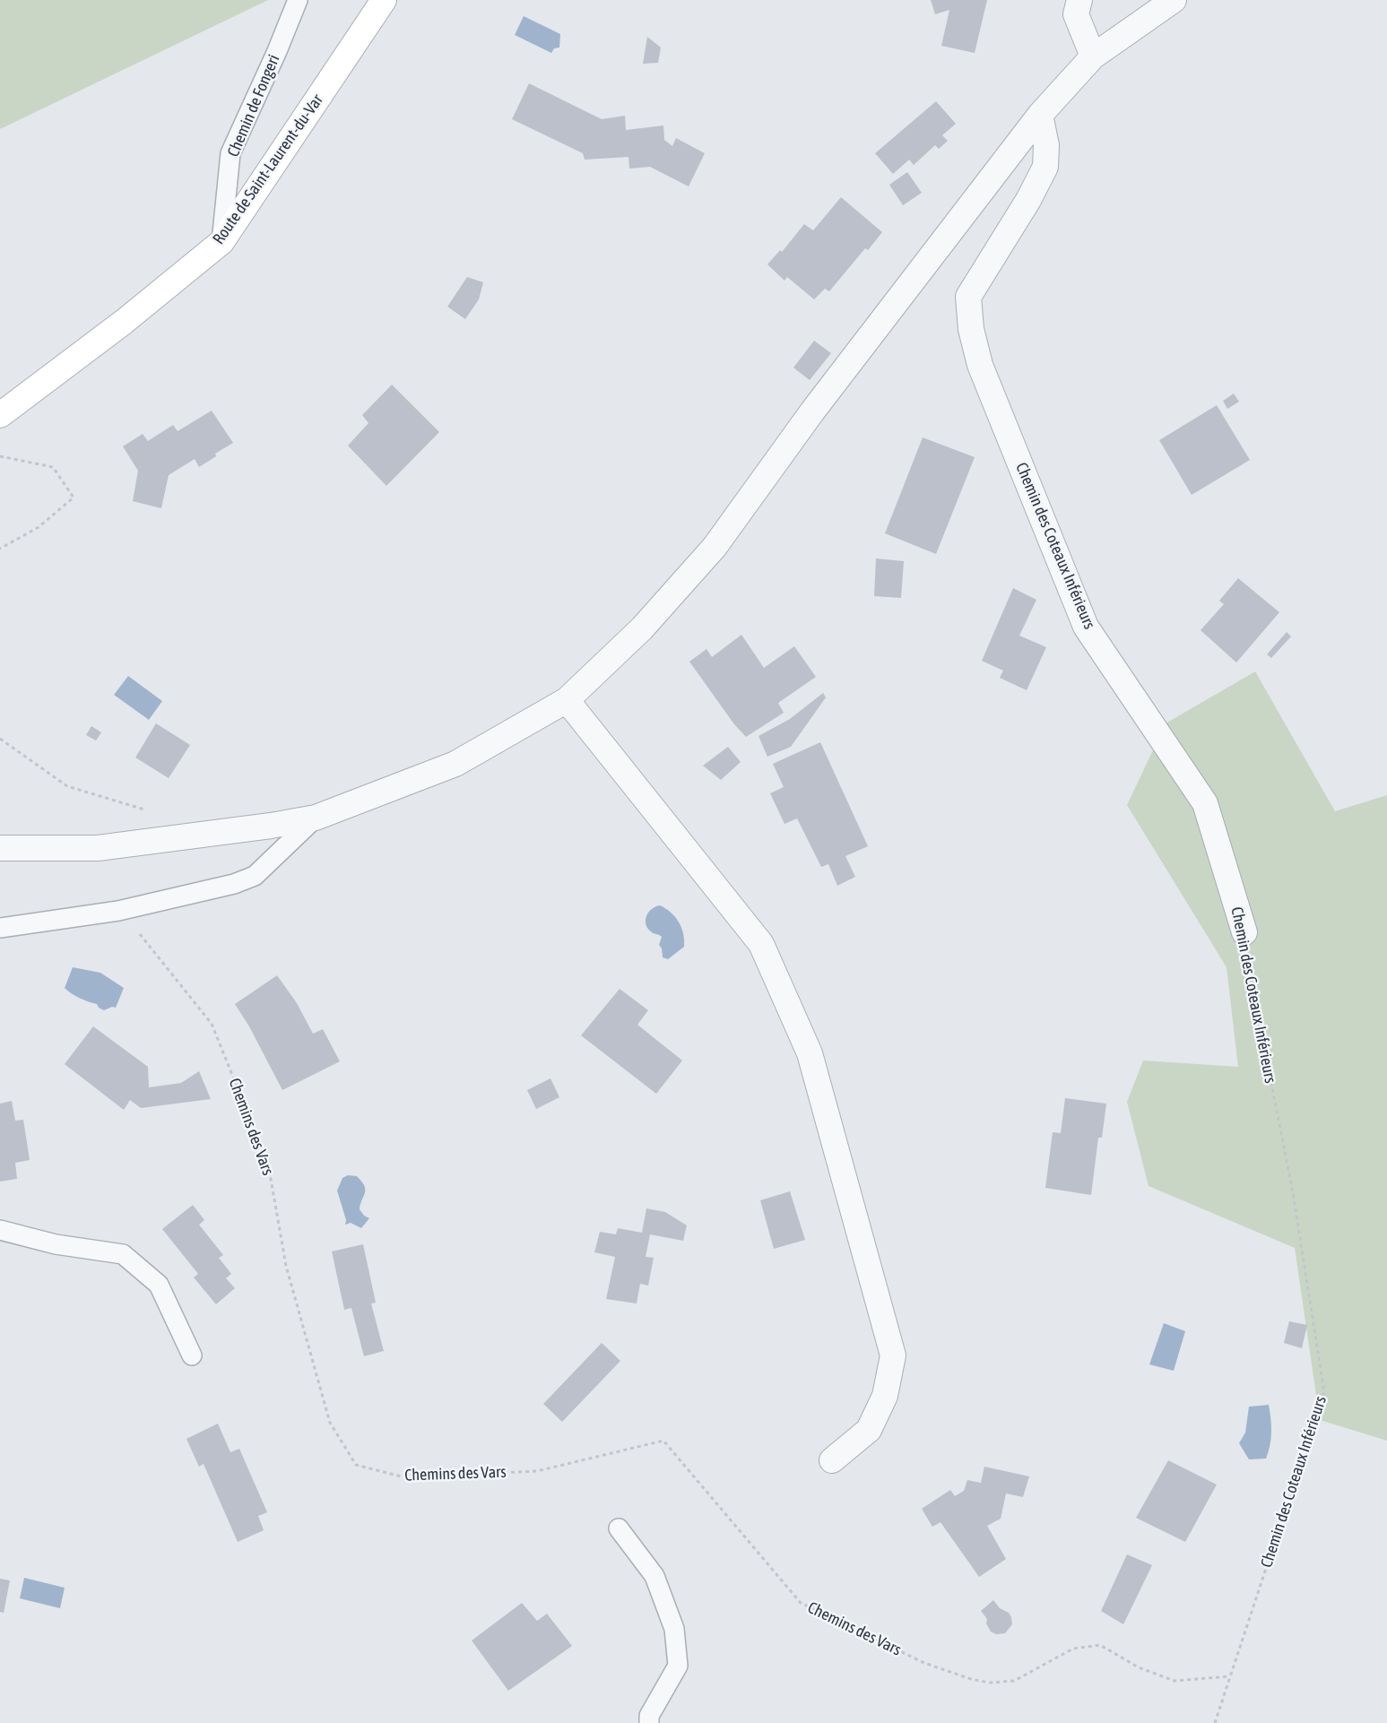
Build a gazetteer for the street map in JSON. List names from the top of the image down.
{
  "streets": {
    "street": ["Route de Saint-Laurent-du-Var", "Chemin des Coteaux Inférieurs"],
    "lane": ["Chemin de Fongeri"],
    "path": ["Chemins des Vars"]
  },
  "crossings": [
    ["Chemin de Fongeri", "Route de Saint-Laurent-du-Var"],
    ["Chemin des Coteaux Inférieurs", "Chemins des Vars"]
  ]
}
